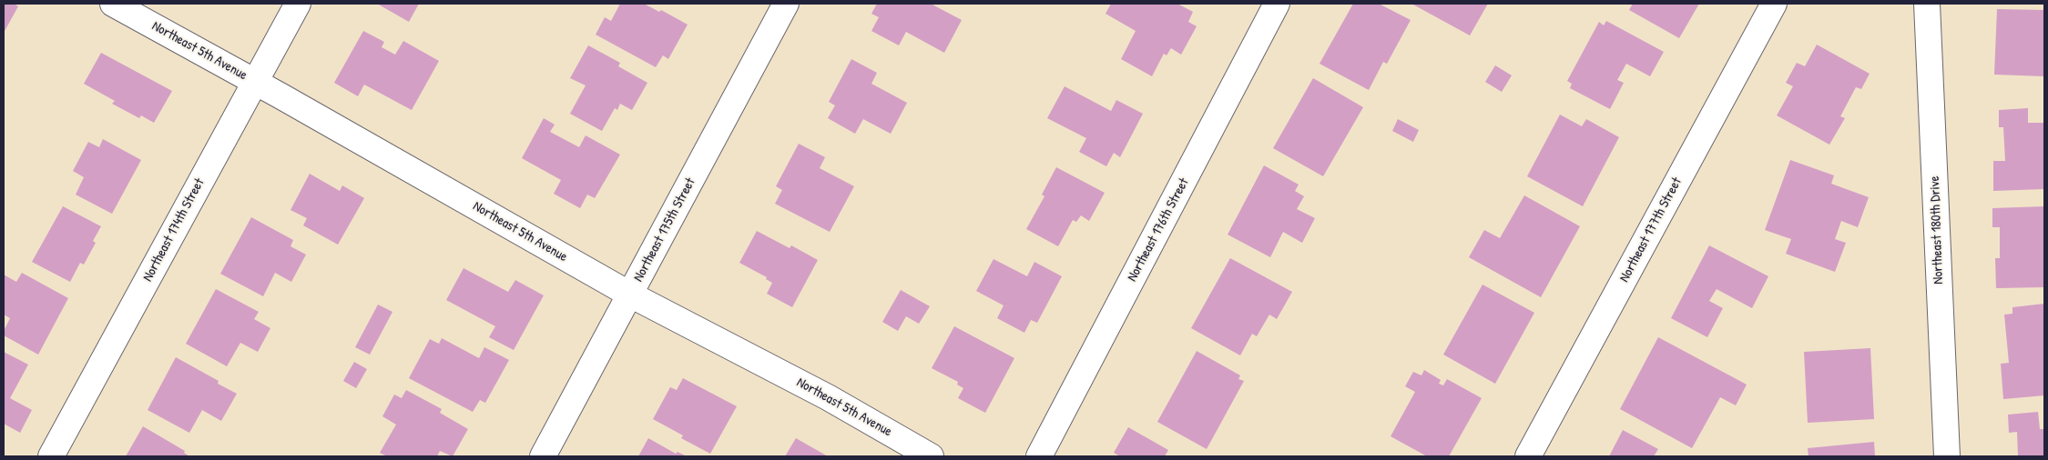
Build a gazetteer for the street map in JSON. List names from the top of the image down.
{
  "streets": {
    "street": [
      "Northeast 5th Avenue",
      "Northeast 174th Street",
      "Northeast 175th Street",
      "Northeast 176th Street",
      "Northeast 177th Street",
      "Northeast 180th Drive"
    ]
  },
  "crossings": [
    ["Northeast 5th Avenue", "Northeast 174th Street"],
    ["Northeast 5th Avenue", "Northeast 175th Street"]
  ]
}
